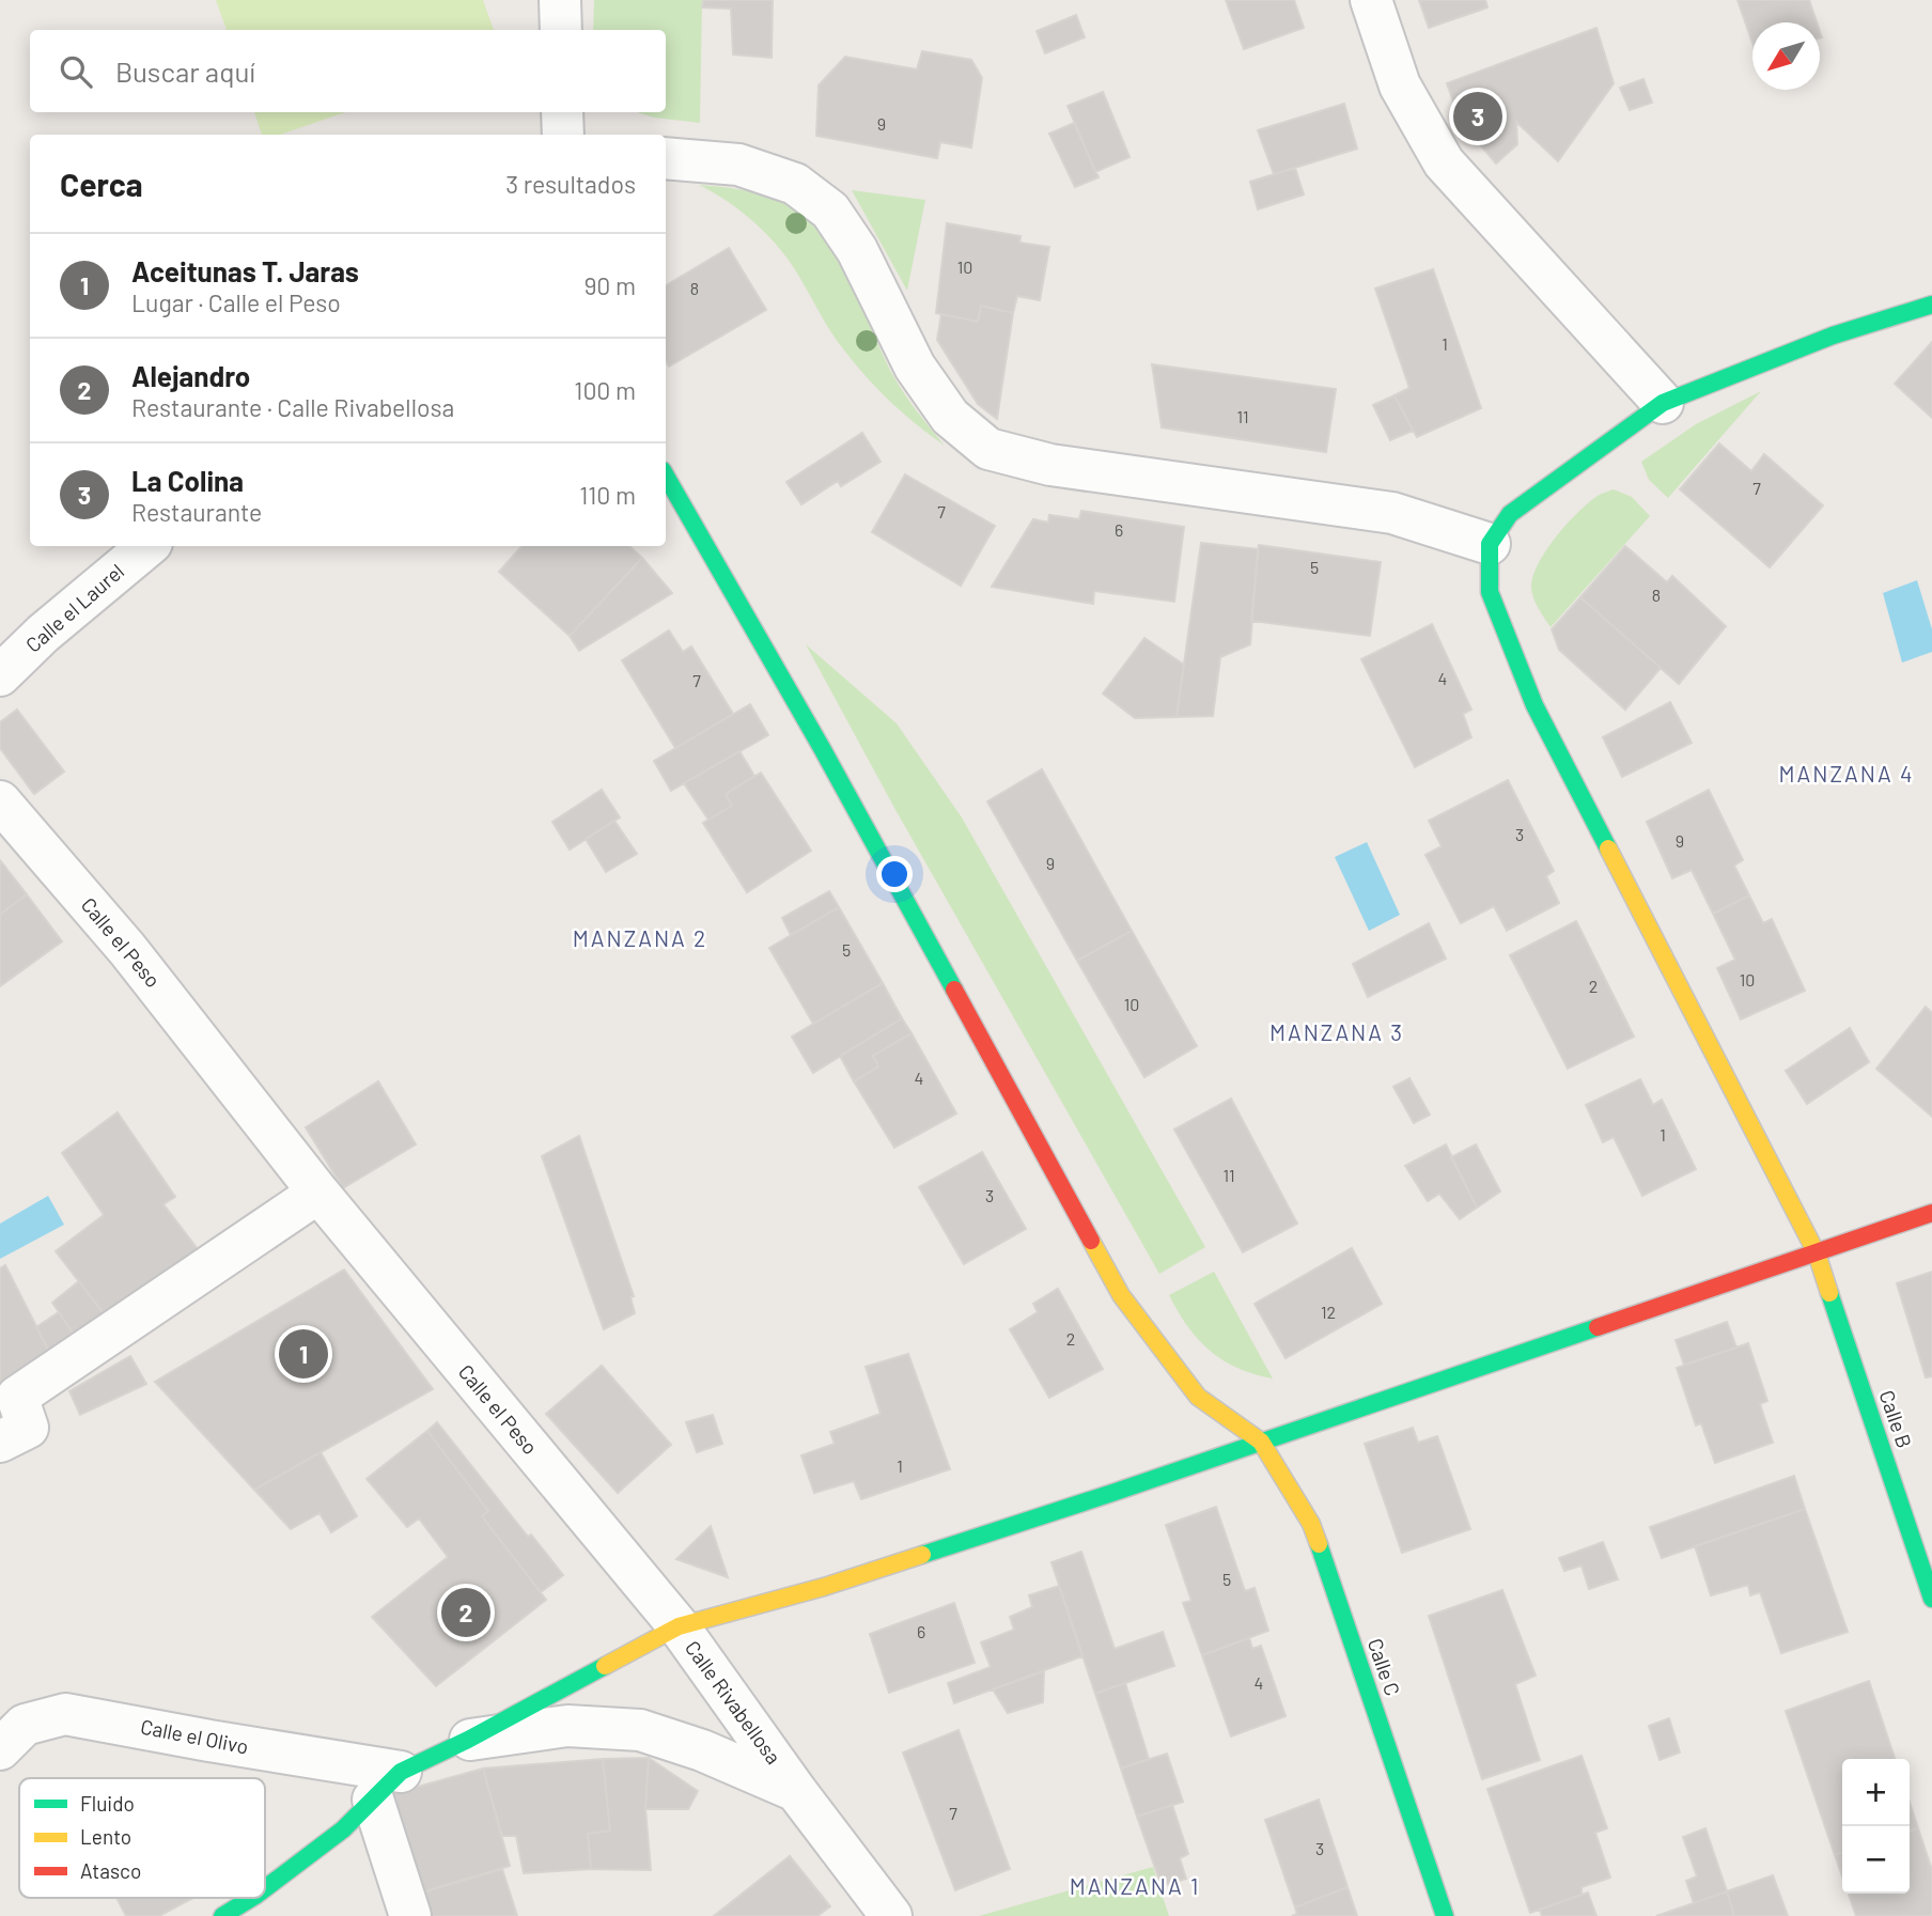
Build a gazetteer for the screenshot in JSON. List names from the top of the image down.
{
  "streets": {
    "street": [
      "Calle el Laurel",
      "Calle el Peso",
      "Calle B",
      "Calle C",
      "Calle Rivabellosa",
      "Calle el Olivo"
    ]
  },
  "crossings": [
    ["Calle el Peso", "Calle Rivabellosa"],
    ["Calle Rivabellosa", "Calle el Olivo"]
  ],
  "districts": [
    "MANZANA 4",
    "MANZANA 2",
    "MANZANA 3",
    "MANZANA 1"
  ],
  "house_numbers": [
    "9",
    "10",
    "8",
    "1",
    "11",
    "7",
    "7",
    "6",
    "5",
    "8",
    "4",
    "7",
    "3",
    "9",
    "9",
    "5",
    "10",
    "2",
    "10",
    "4",
    "1",
    "11",
    "3",
    "12",
    "2",
    "1",
    "5",
    "6",
    "4",
    "7",
    "3"
  ],
  "legend": ["Fluido", "Lento", "Atasco"],
  "north": "bottom left",
  "page": {
    "search": "Buscar aquí",
    "pins": ["3", "1", "2"],
    "heading": ["Cerca", "3 resultados"],
    "list": [
      {
        "mark": "1",
        "name": "Aceitunas T. Jaras",
        "note": "Lugar · Calle el Peso",
        "value": "90 m"
      },
      {
        "mark": "2",
        "name": "Alejandro",
        "note": "Restaurante · Calle Rivabellosa",
        "value": "100 m"
      },
      {
        "mark": "3",
        "name": "La Colina",
        "note": "Restaurante",
        "value": "110 m"
      }
    ],
    "map_buttons": ["+", "−"]
  }
}
